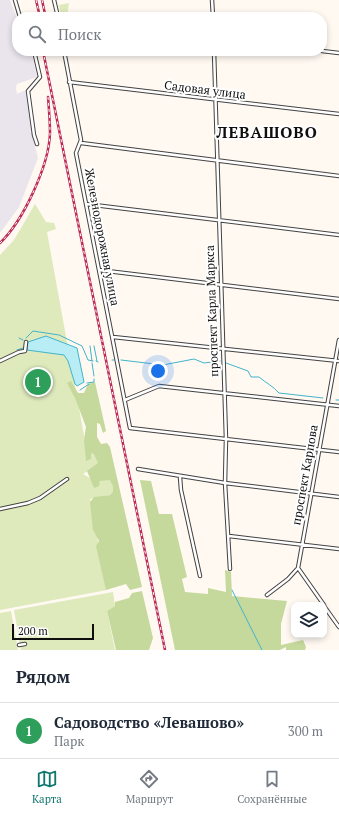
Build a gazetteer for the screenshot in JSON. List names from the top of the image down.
{
  "streets": {
    "street": [
      "Садовая улица",
      "Железнодорожная улица",
      "проспект Карла Маркса",
      "проспект Карпова"
    ]
  },
  "crossings": [
    ["Садовая улица", "Железнодорожная улица"],
    ["Садовая улица", "проспект Карла Маркса"],
    ["Железнодорожная улица", "проспект Карла Маркса"]
  ],
  "districts": ["ЛЕВАШОВО"],
  "scale_bar": "200 m",
  "page": {
    "search": "Поиск",
    "pins": "1",
    "scale": "200 m",
    "heading": "Рядом",
    "list": [
      {
        "mark": "1",
        "name": "Садоводство «Левашово»",
        "note": "Парк",
        "value": "300 m"
      }
    ],
    "nav": ["Карта", "Маршрут", "Сохранённые"]
  }
}
